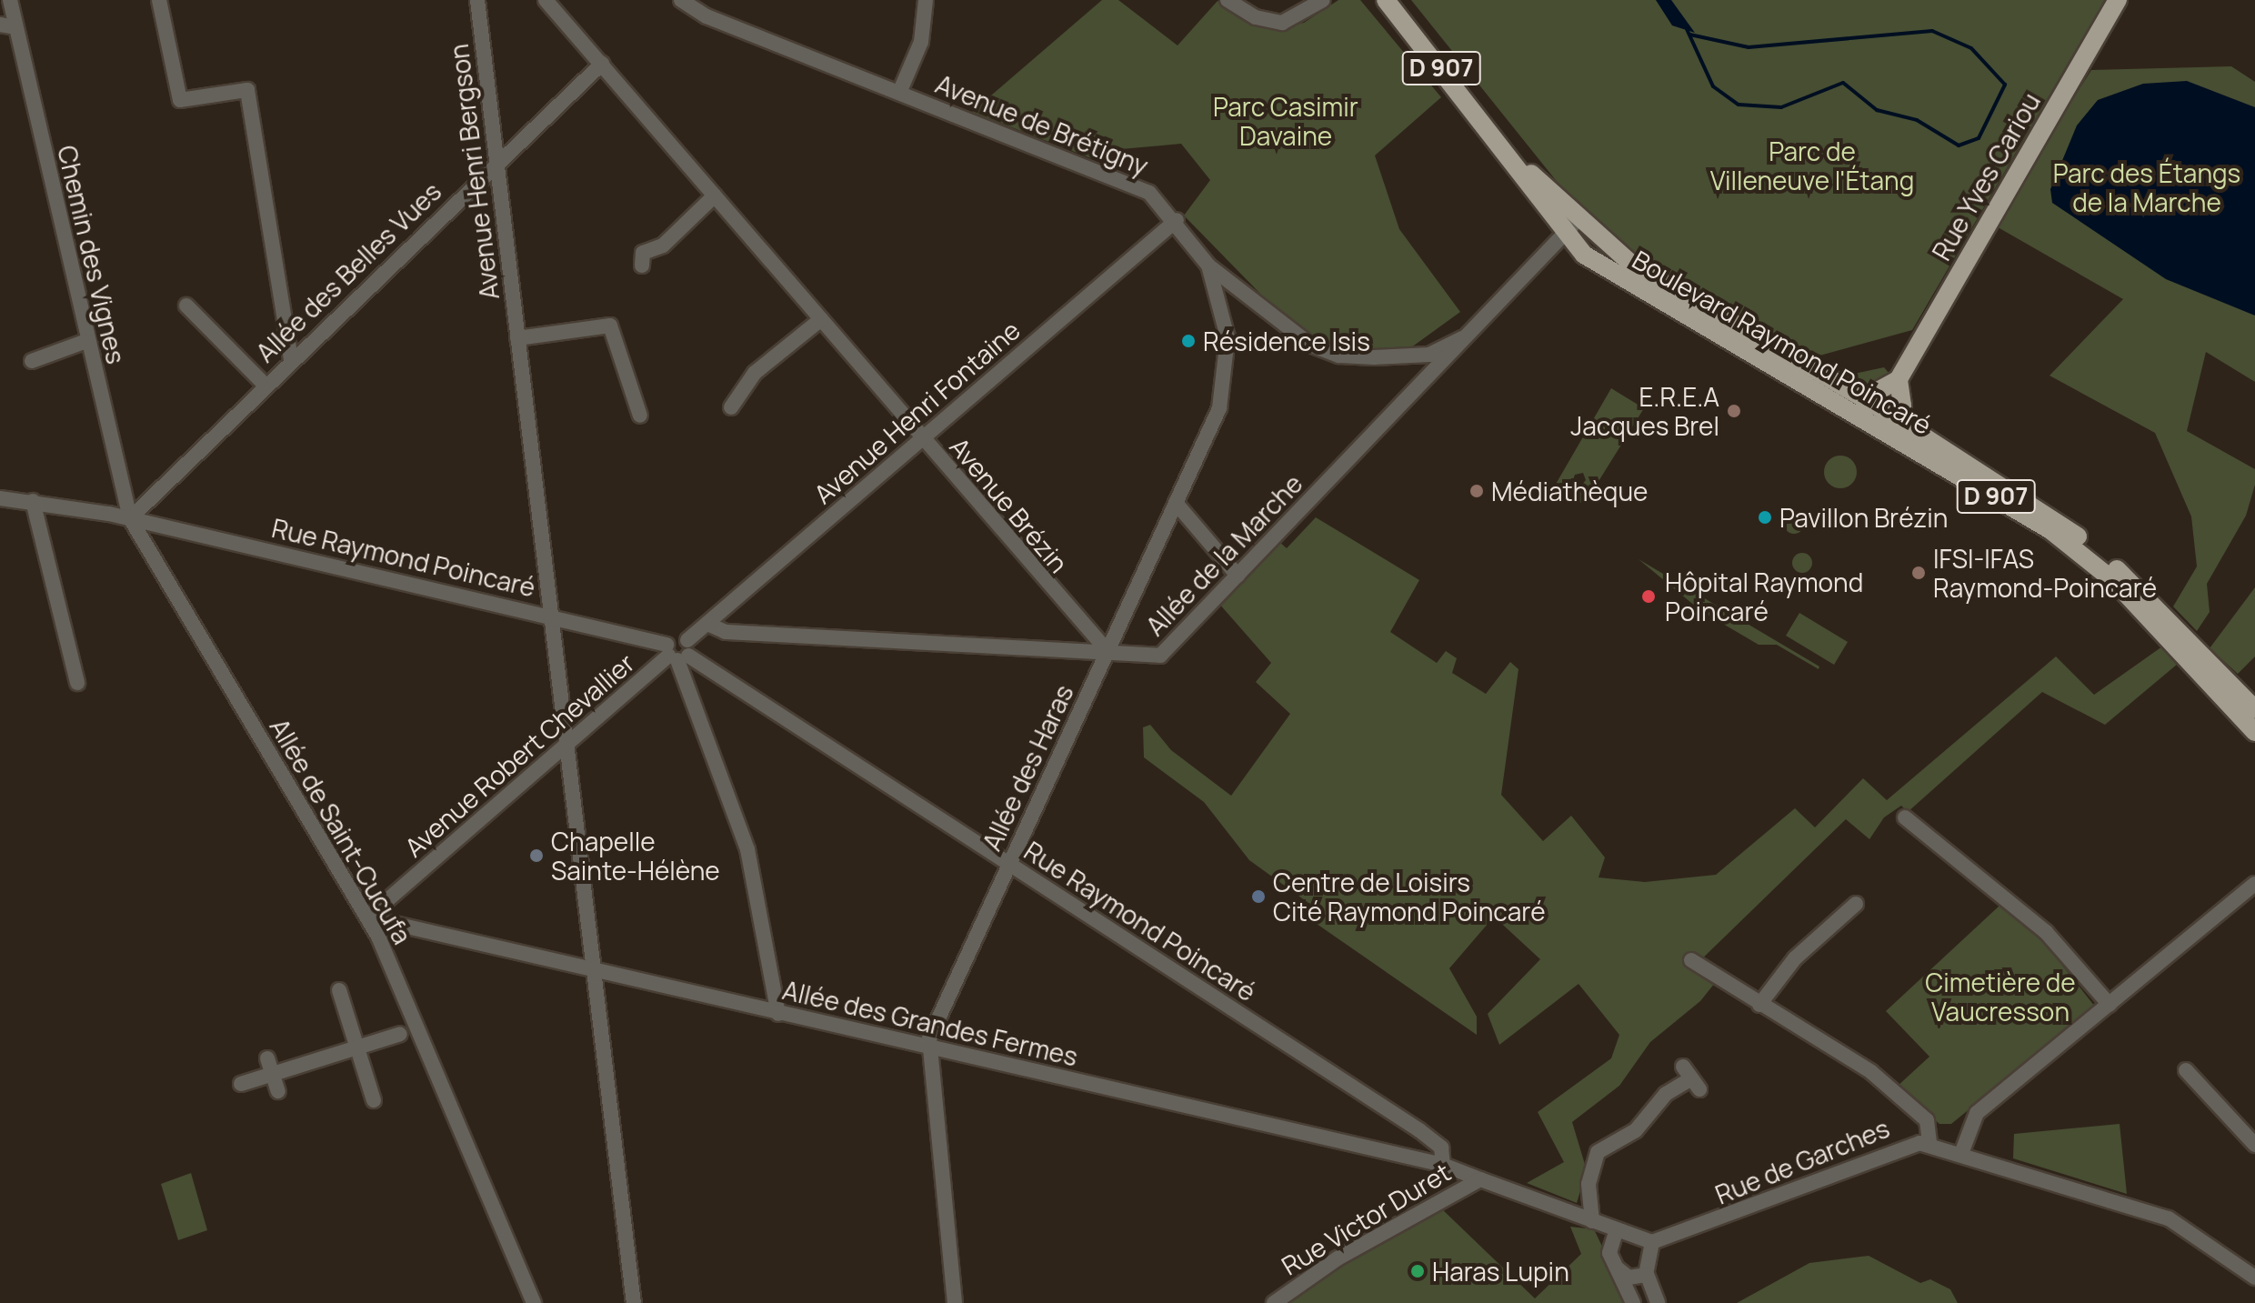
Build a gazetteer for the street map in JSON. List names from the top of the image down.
{
  "streets": {
    "main road": ["D 907", "Rue Yves Cariou", "Boulevard Raymond Poincaré"],
    "street": [
      "Avenue de Brétigny",
      "Avenue Henri Bergson",
      "Chemin des Vignes",
      "Allée des Belles Vues",
      "Avenue Henri Fontaine",
      "Avenue Brézin",
      "Allée de la Marche",
      "Rue Raymond Poincaré",
      "Avenue Robert Chevallier",
      "Allée des Haras",
      "Allée de Saint-Cucufa",
      "Allée des Grandes Fermes",
      "Rue de Garches",
      "Rue Victor Duret"
    ]
  },
  "crossings": [
    ["D 907", "Rue Yves Cariou"],
    ["D 907", "Boulevard Raymond Poincaré"],
    ["Avenue de Brétigny", "Boulevard Raymond Poincaré"],
    ["Avenue de Brétigny", "Avenue Henri Fontaine"],
    ["Avenue de Brétigny", "Allée de la Marche"],
    ["Avenue de Brétigny", "Allée des Haras"],
    ["Avenue Henri Bergson", "Allée des Belles Vues"],
    ["Avenue Henri Bergson", "Rue Raymond Poincaré"],
    ["Avenue Henri Bergson", "Avenue Robert Chevallier"],
    ["Avenue Henri Bergson", "Allée des Grandes Fermes"],
    ["Rue Yves Cariou", "Boulevard Raymond Poincaré"],
    ["Chemin des Vignes", "Allée des Belles Vues"],
    ["Chemin des Vignes", "Rue Raymond Poincaré"],
    ["Chemin des Vignes", "Allée de Saint-Cucufa"],
    ["Allée des Belles Vues", "Avenue Brézin"],
    ["Allée des Belles Vues", "Rue Raymond Poincaré"],
    ["Allée des Belles Vues", "Allée de Saint-Cucufa"],
    ["Avenue Henri Fontaine", "Avenue Brézin"],
    ["Avenue Henri Fontaine", "Allée de la Marche"],
    ["Avenue Henri Fontaine", "Rue Raymond Poincaré"],
    ["Avenue Henri Fontaine", "Avenue Robert Chevallier"],
    ["Avenue Brézin", "Allée de la Marche"],
    ["Avenue Brézin", "Allée des Haras"],
    ["Allée de la Marche", "Allée des Haras"],
    ["Rue Raymond Poincaré", "Avenue Robert Chevallier"],
    ["Rue Raymond Poincaré", "Allée des Haras"],
    ["Rue Raymond Poincaré", "Allée de Saint-Cucufa"],
    ["Rue Raymond Poincaré", "Allée des Grandes Fermes"],
    ["Avenue Robert Chevallier", "Allée de Saint-Cucufa"],
    ["Avenue Robert Chevallier", "Allée des Grandes Fermes"],
    ["Allée des Haras", "Allée des Grandes Fermes"],
    ["Allée de Saint-Cucufa", "Allée des Grandes Fermes"],
    ["Allée des Grandes Fermes", "Rue Victor Duret"]
  ],
  "parks": [
    "Parc Casimir Davaine",
    "Parc de Villeneuve l'Étang",
    "Parc des Étangs de la Marche",
    "Cimetière de Vaucresson"
  ],
  "places": [
    "Résidence Isis",
    "E.R.E.A Jacques Brel",
    "Médiathèque",
    "Pavillon Brézin",
    "IFSI-IFAS Raymond-Poincaré",
    "Hôpital Raymond Poincaré",
    "Chapelle Sainte-Hélène",
    "Centre de Loisirs Cité Raymond Poincaré",
    "Haras Lupin"
  ]
}
